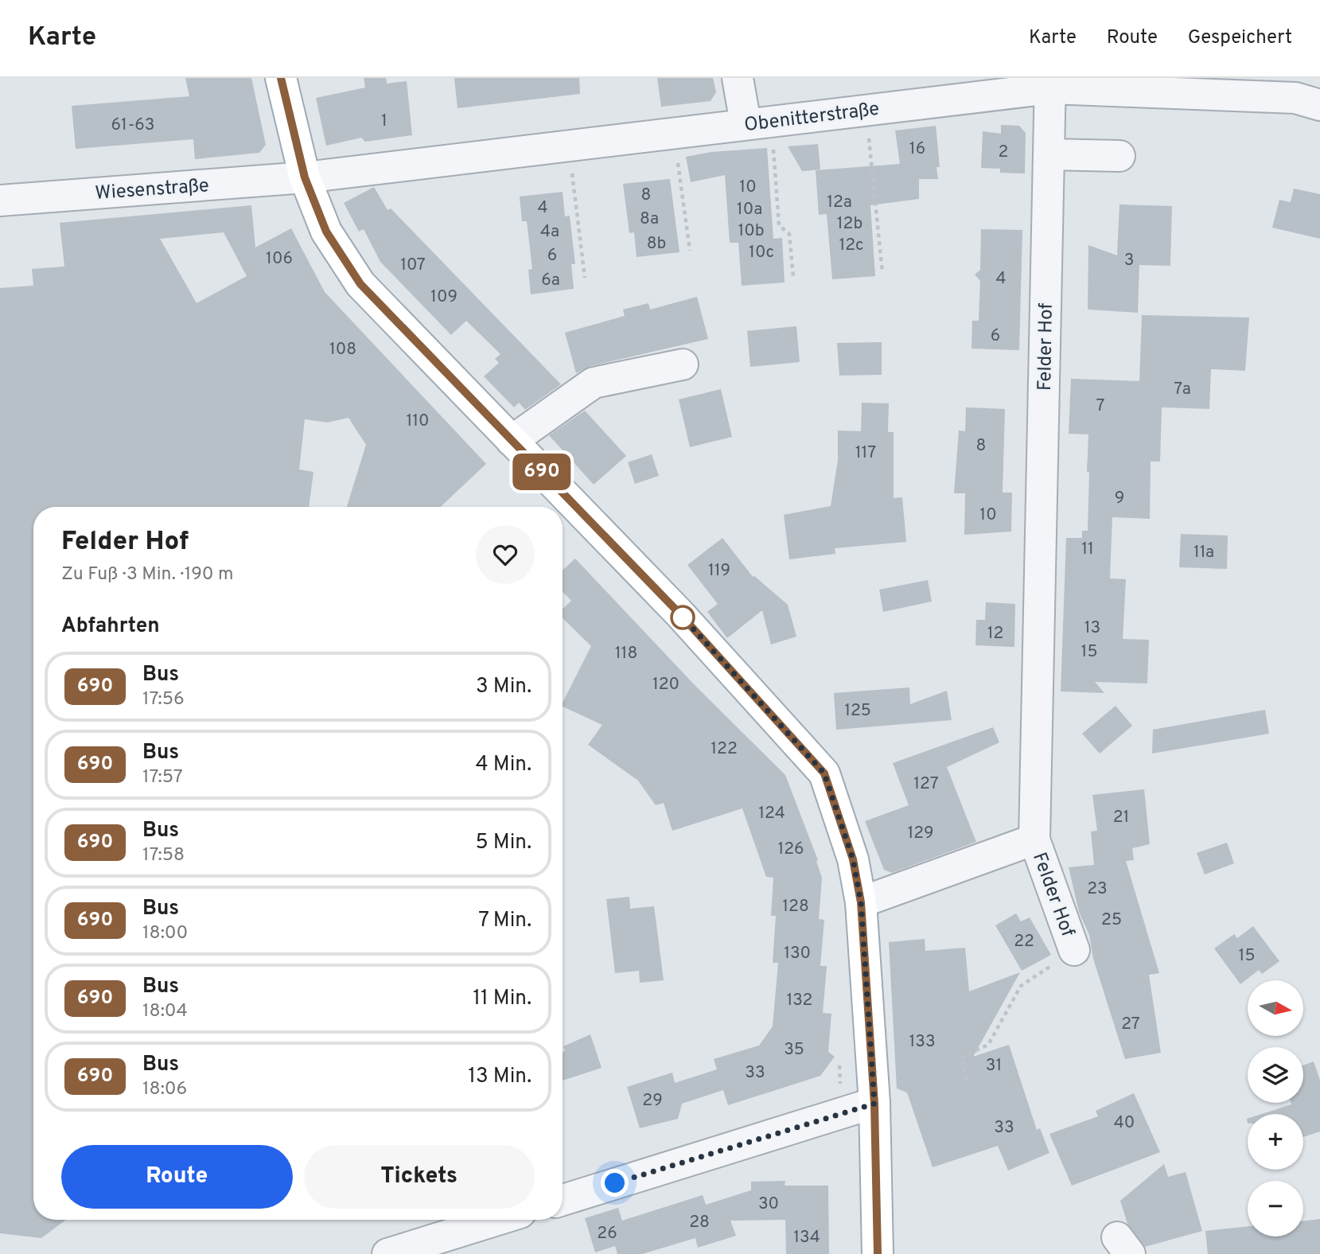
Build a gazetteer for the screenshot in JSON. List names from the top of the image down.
{
  "streets": {
    "street": ["Obenitterstraße", "Wiesenstraße", "Felder Hof"]
  },
  "crossings": [
    ["Obenitterstraße", "Wiesenstraße"],
    ["Obenitterstraße", "Felder Hof"]
  ],
  "lines": ["bus line 690"],
  "house_numbers": [
    "1",
    "61-63",
    "16",
    "2",
    "10",
    "8",
    "12a",
    "4",
    "10a",
    "8a",
    "12b",
    "10b",
    "4a",
    "8b",
    "12c",
    "10c",
    "6",
    "106",
    "3",
    "107",
    "4",
    "6a",
    "109",
    "6",
    "108",
    "7a",
    "7",
    "110",
    "8",
    "117",
    "9",
    "10",
    "11",
    "11a",
    "119",
    "13",
    "12",
    "15",
    "118",
    "120",
    "125",
    "122",
    "127",
    "124",
    "21",
    "129",
    "126",
    "23",
    "128",
    "25",
    "22",
    "130",
    "15",
    "132",
    "27",
    "133",
    "35",
    "31",
    "33",
    "29",
    "40",
    "33",
    "30",
    "28",
    "26",
    "134"
  ],
  "north": "right",
  "page": {
    "header": "Karte",
    "nav": ["Karte", "Route", "Gespeichert"],
    "on_map": "690",
    "heading": [
      ["Felder Hof", "Zu Fuß · 3 Min. · 190 m"],
      "Abfahrten"
    ],
    "list": [
      {
        "mark": "690",
        "name": "Bus",
        "note": "17:56",
        "value": "3 Min."
      },
      {
        "mark": "690",
        "name": "Bus",
        "note": "17:57",
        "value": "4 Min."
      },
      {
        "mark": "690",
        "name": "Bus",
        "note": "17:58",
        "value": "5 Min."
      },
      {
        "mark": "690",
        "name": "Bus",
        "note": "18:00",
        "value": "7 Min."
      },
      {
        "mark": "690",
        "name": "Bus",
        "note": "18:04",
        "value": "11 Min."
      },
      {
        "mark": "690",
        "name": "Bus",
        "note": "18:06",
        "value": "13 Min."
      }
    ],
    "map_buttons": ["+", "−"],
    "buttons": ["Route", "Tickets"]
  }
}
